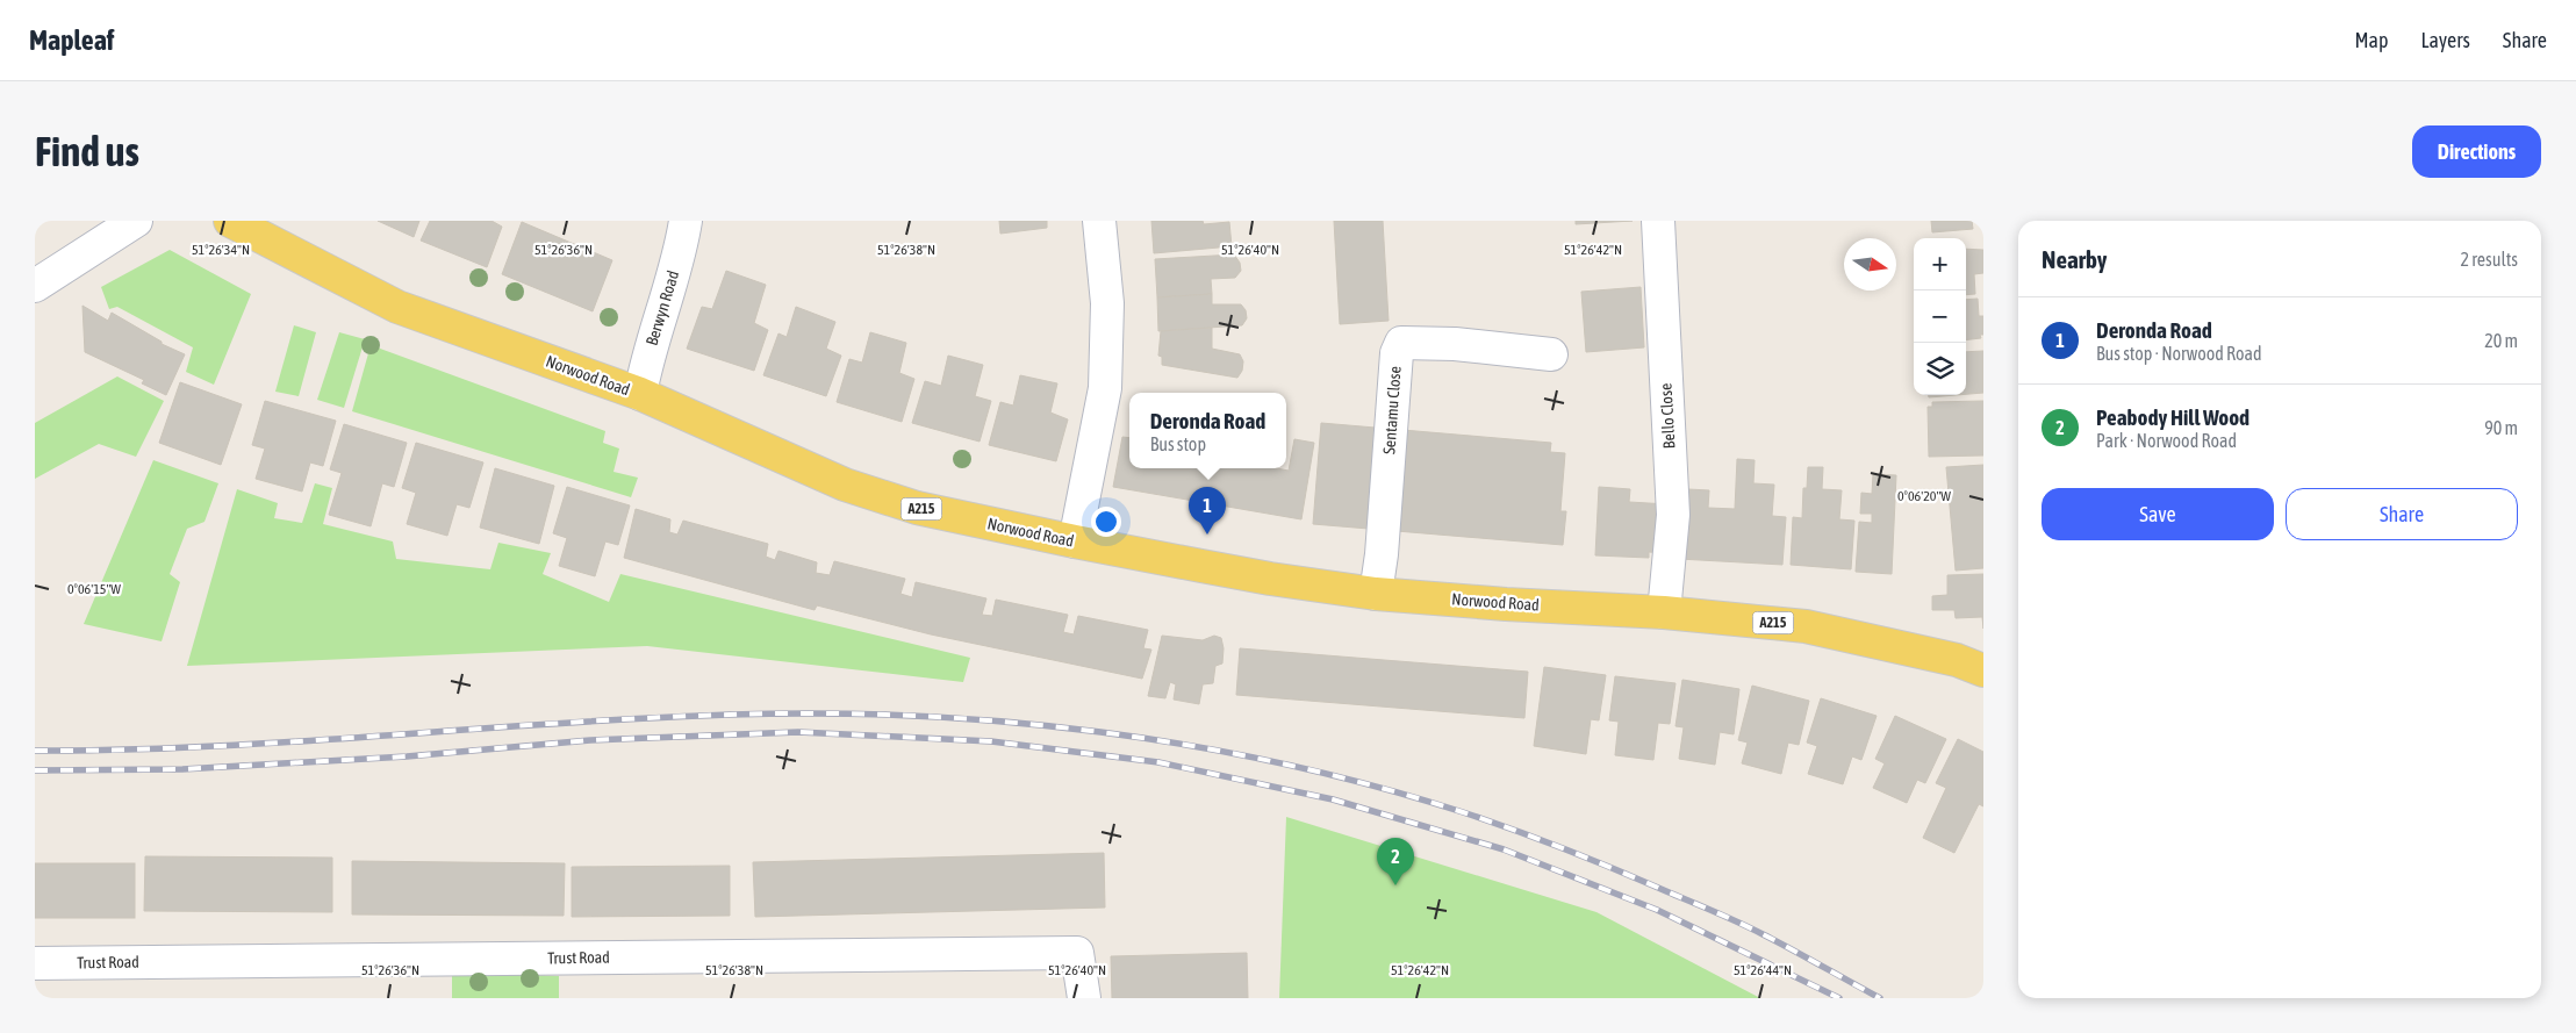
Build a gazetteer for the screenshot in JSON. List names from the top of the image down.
{
  "streets": {
    "main road": ["Norwood Road", "A215"],
    "street": [
      "Berwyn Road",
      "Sentamu Close",
      "Bello Close",
      "Trust Road"
    ]
  },
  "crossings": [
    ["Berwyn Road", "Norwood Road"],
    ["Norwood Road", "Sentamu Close"],
    ["Norwood Road", "Bello Close"]
  ],
  "north": "right",
  "page": {
    "header": "Mapleaf",
    "nav": ["Map", "Layers", "Share"],
    "buttons": [
      "Directions",
      ["Save", "Share"]
    ],
    "title": "Find us",
    "heading": ["Nearby", "2 results"],
    "map_buttons": ["+", "−"],
    "list": [
      {
        "mark": "1",
        "name": "Deronda Road",
        "note": "Bus stop · Norwood Road",
        "value": "20 m"
      },
      {
        "mark": "2",
        "name": "Peabody Hill Wood",
        "note": "Park · Norwood Road",
        "value": "90 m"
      }
    ],
    "popup": ["Deronda Road", "Bus stop"],
    "pins": ["1", "2"]
  },
  "coordinates": [
    "51°26'34\"N",
    "51°26'36\"N",
    "51°26'38\"N",
    "51°26'40\"N",
    "51°26'42\"N",
    "0°06'20\"W",
    "0°06'15\"W",
    "51°26'44\"N"
  ]
}
